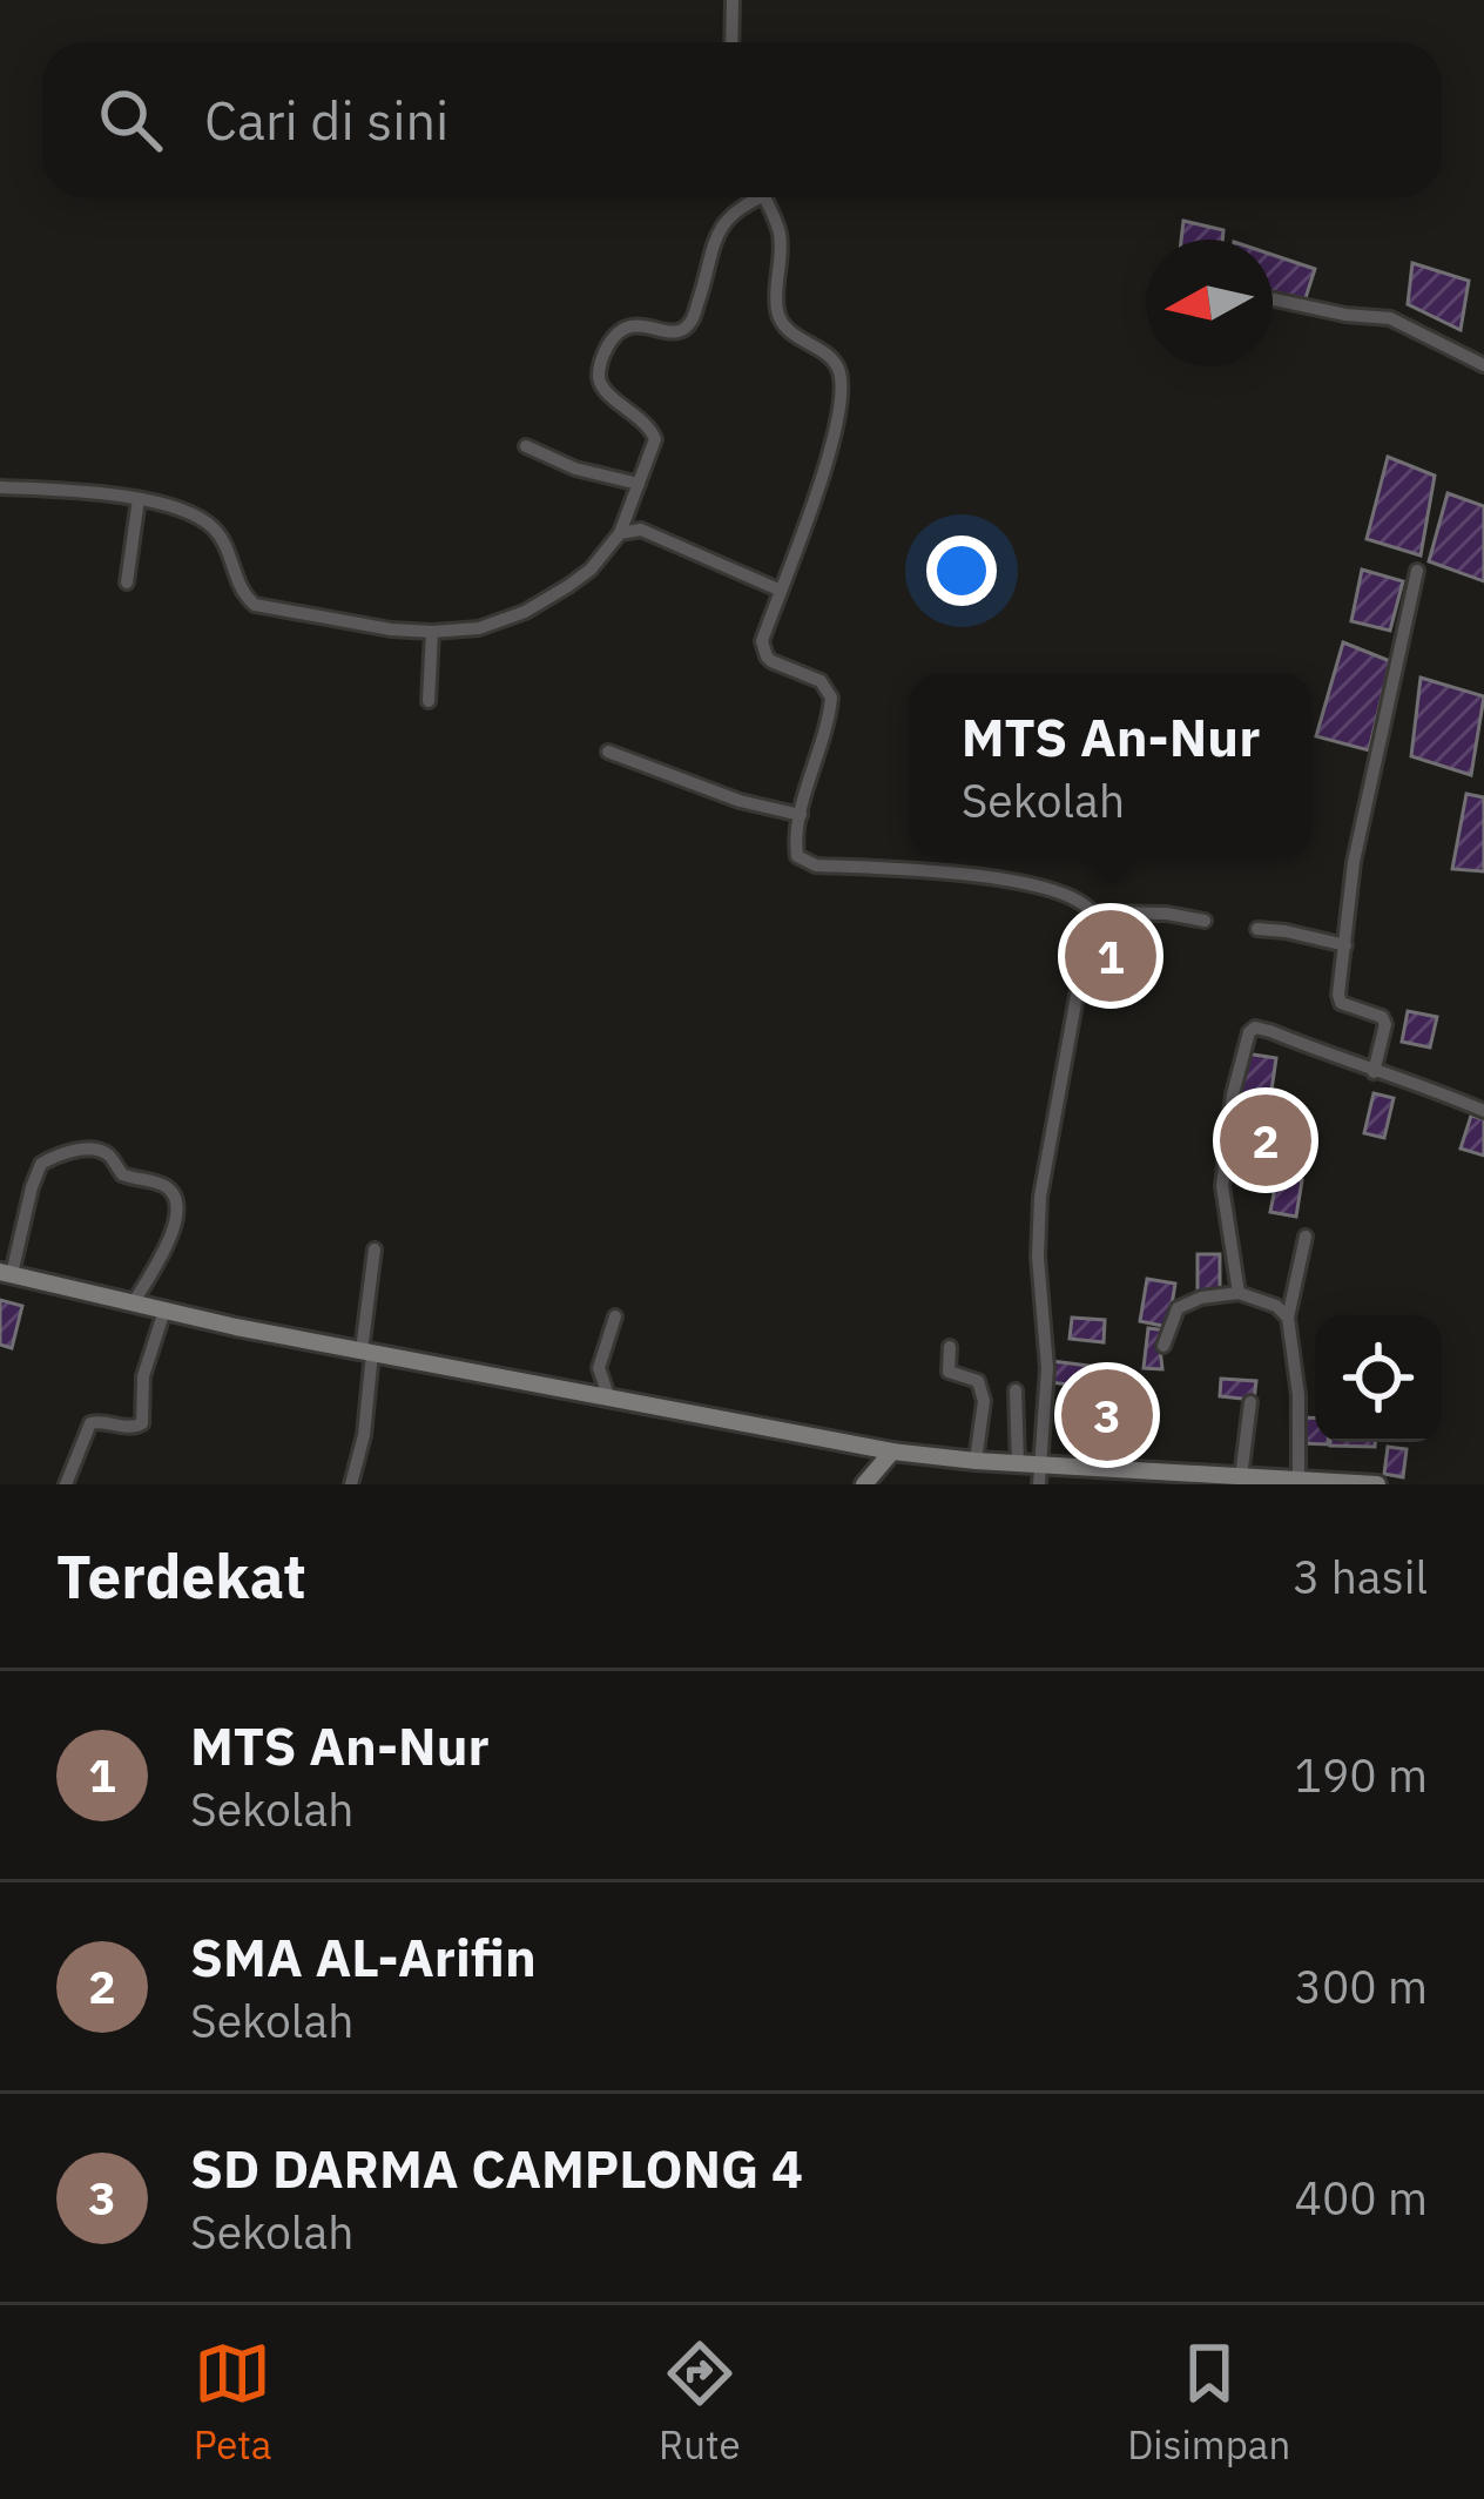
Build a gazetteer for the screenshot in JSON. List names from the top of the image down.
{
  "north": "left",
  "page": {
    "search": "Cari di sini",
    "popup": ["MTS An-Nur", "Sekolah"],
    "pins": ["1", "2", "3"],
    "heading": ["Terdekat", "3 hasil"],
    "list": [
      {
        "mark": "1",
        "name": "MTS An-Nur",
        "note": "Sekolah",
        "value": "190 m"
      },
      {
        "mark": "2",
        "name": "SMA AL-Arifin",
        "note": "Sekolah",
        "value": "300 m"
      },
      {
        "mark": "3",
        "name": "SD DARMA CAMPLONG 4",
        "note": "Sekolah",
        "value": "400 m"
      }
    ],
    "nav": ["Peta", "Rute", "Disimpan"]
  }
}
